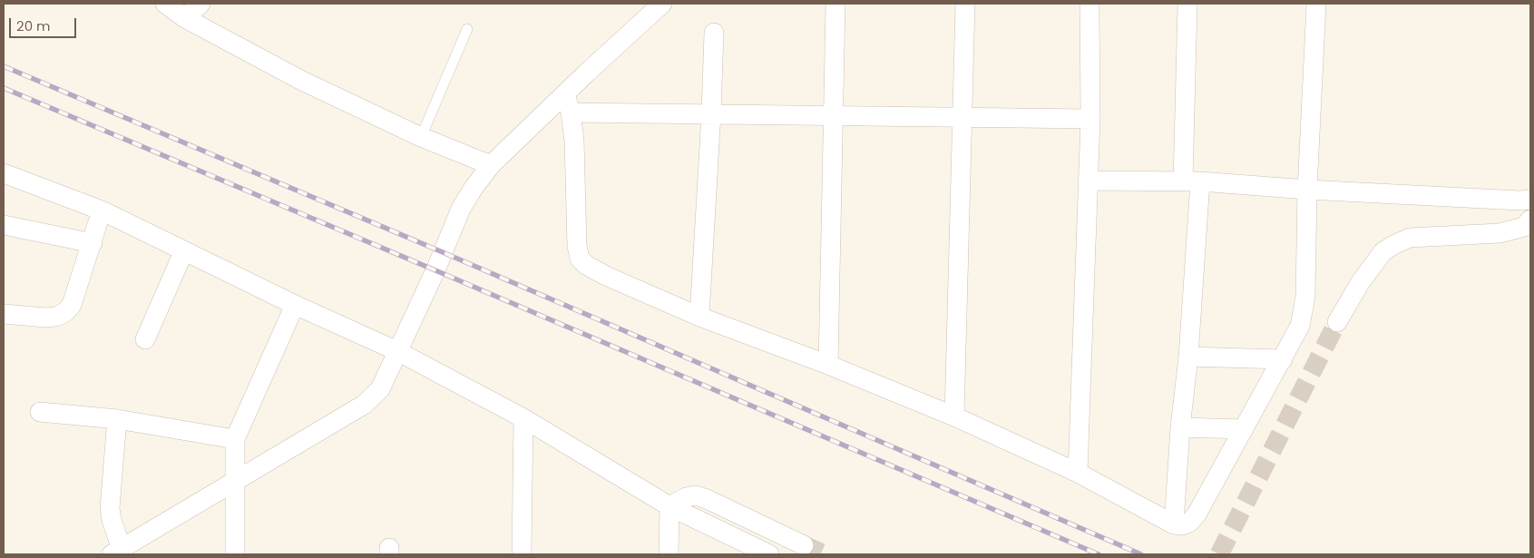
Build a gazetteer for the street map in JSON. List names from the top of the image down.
{
  "scale_bar": "20 m"
}
